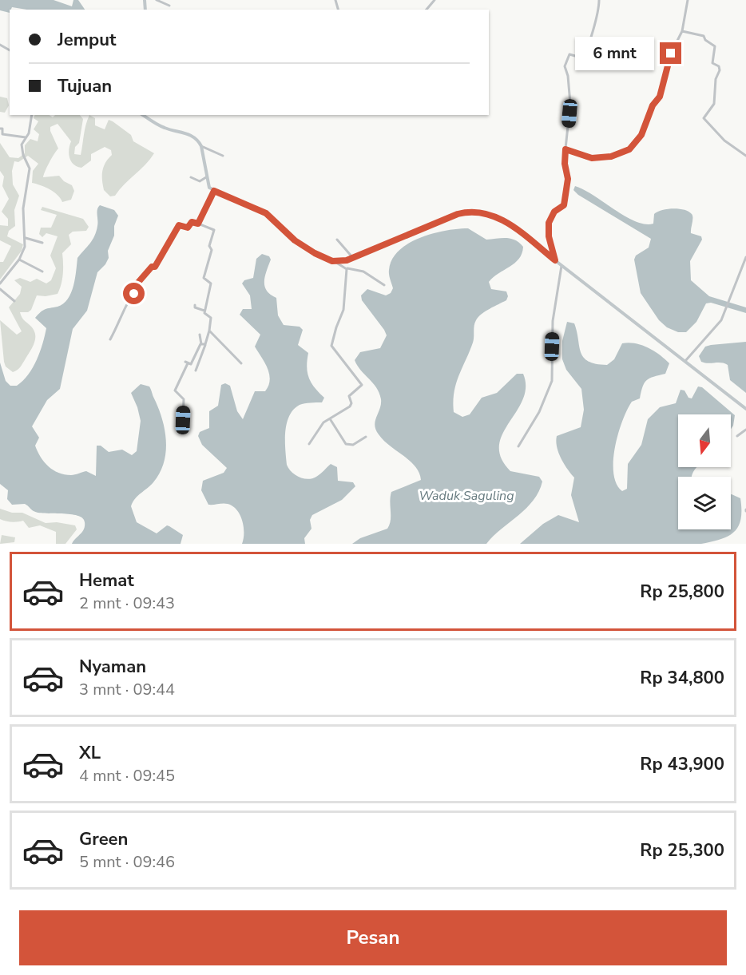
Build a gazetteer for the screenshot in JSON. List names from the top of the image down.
{
  "water": ["Waduk Saguling"],
  "north": "bottom",
  "page": {
    "banner": ["Jemput", "Tujuan"],
    "bubble": "6 mnt",
    "list": [
      {
        "name": "Hemat",
        "note": "2 mnt · 09:43",
        "value": "Rp 25,800"
      },
      {
        "name": "Nyaman",
        "note": "3 mnt · 09:44",
        "value": "Rp 34,800"
      },
      {
        "name": "XL",
        "note": "4 mnt · 09:45",
        "value": "Rp 43,900"
      },
      {
        "name": "Green",
        "note": "5 mnt · 09:46",
        "value": "Rp 25,300"
      }
    ],
    "buttons": "Pesan"
  }
}
